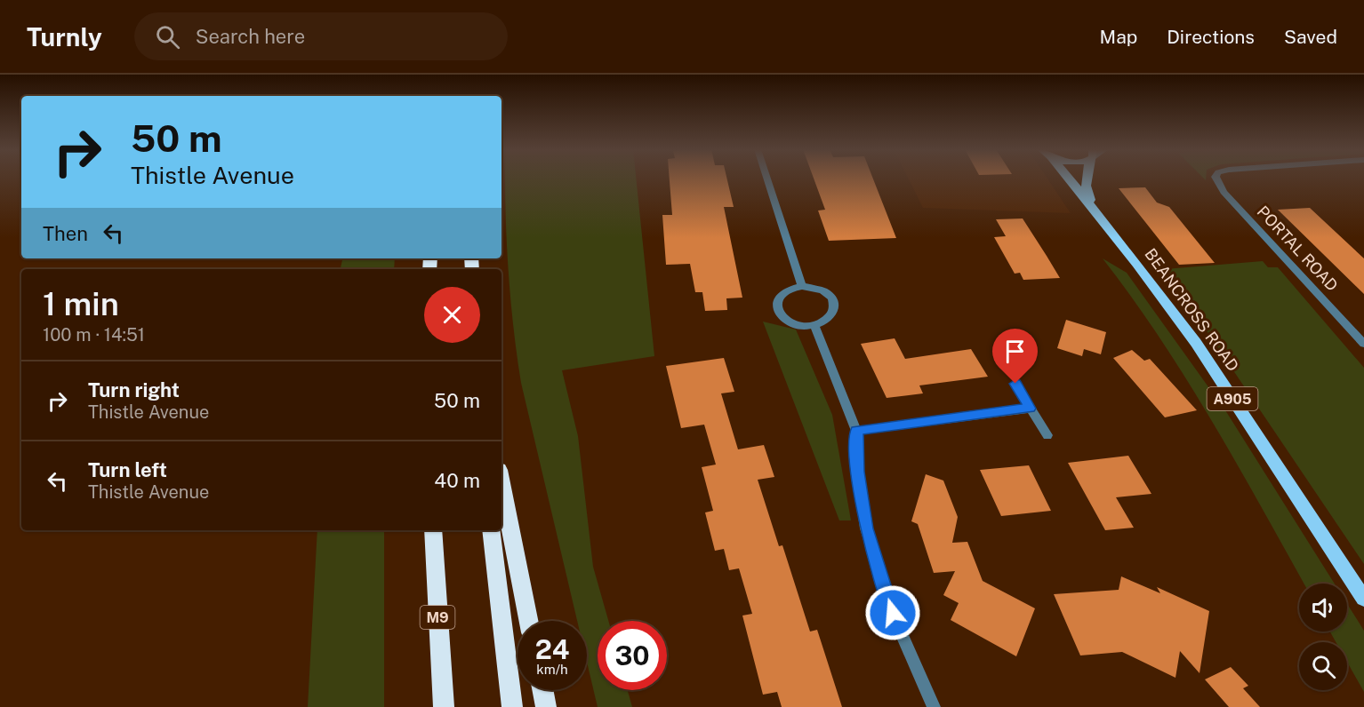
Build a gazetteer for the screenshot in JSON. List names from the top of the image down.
{
  "streets": {
    "highway": ["M9"],
    "main road": ["BEANCROSS ROAD", "A905"],
    "street": ["PORTAL ROAD"]
  },
  "page": {
    "header": "Turnly",
    "search": "Search here",
    "nav": ["Map", "Directions", "Saved"],
    "turn": ["50 m", "Thistle Avenue"],
    "then": "Then",
    "heading": ["1 min", "100 m · 14:51"],
    "list": [
      {
        "name": "Turn right",
        "note": "Thistle Avenue",
        "value": "50 m"
      },
      {
        "name": "Turn left",
        "note": "Thistle Avenue",
        "value": "40 m"
      }
    ],
    "speed": "24 km/h",
    "limit": "30"
  }
}
